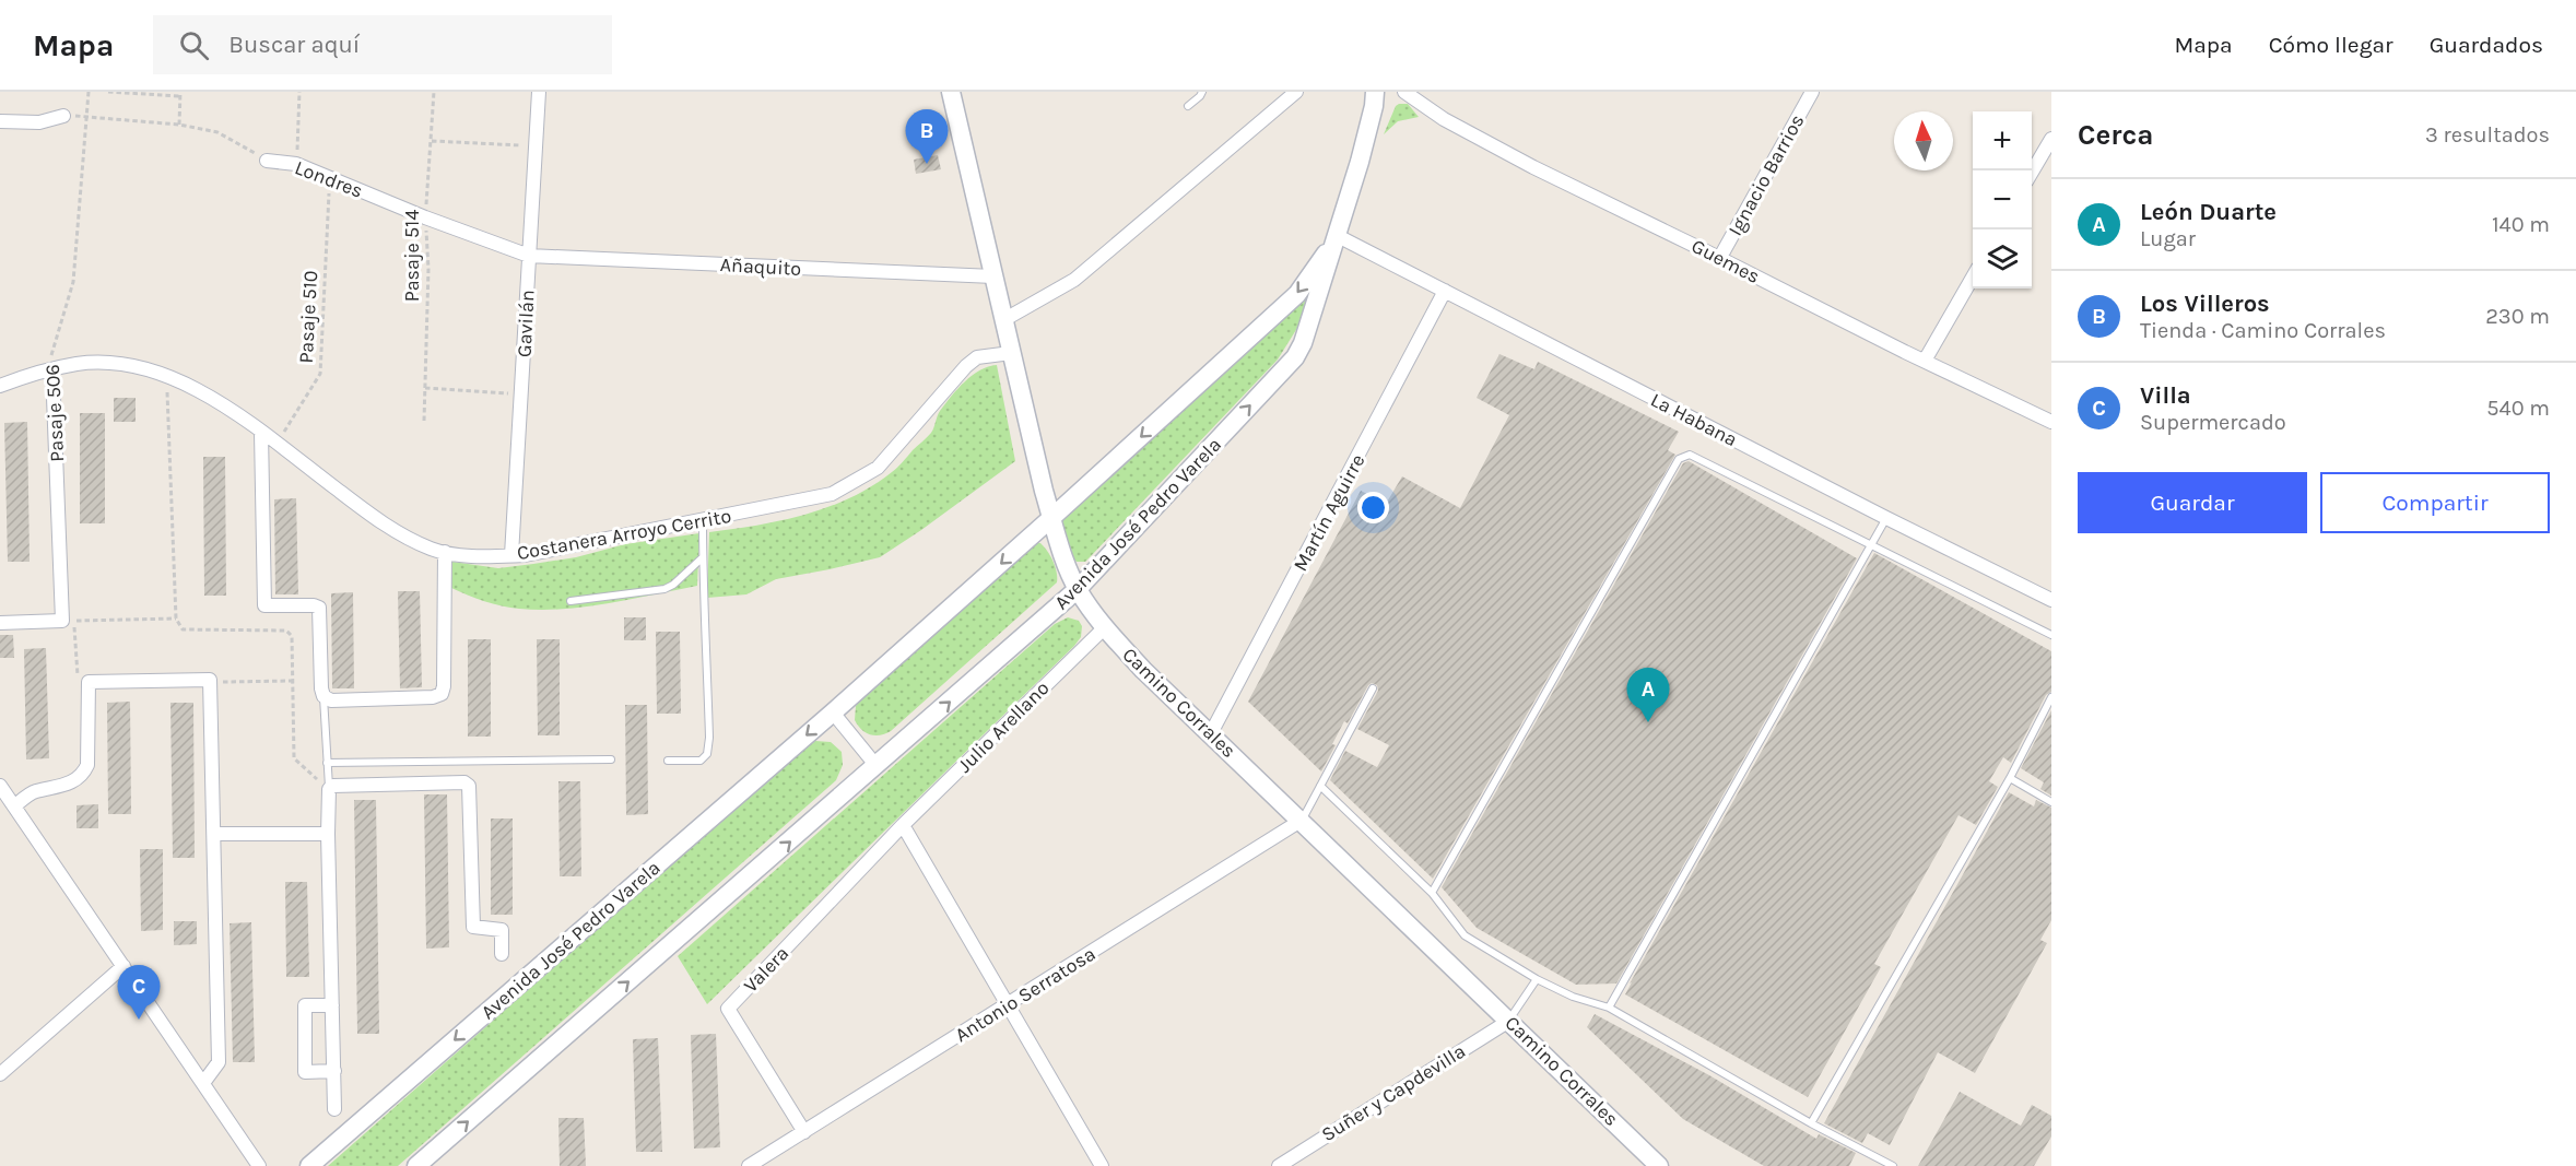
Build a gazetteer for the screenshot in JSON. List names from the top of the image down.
{
  "streets": {
    "street": [
      "Ignacio Barrios",
      "Londres",
      "Guemes",
      "Añaquito",
      "Gavilán",
      "Pasaje 506",
      "La Habana",
      "Martín Aguirre",
      "Avenida José Pedro Varela",
      "Costanera Arroyo Cerrito",
      "Camino Corrales",
      "Julio Arellano",
      "Valera",
      "Antonio Serratosa",
      "Suñer y Capdevilla"
    ],
    "path": ["Pasaje 514", "Pasaje 510"]
  },
  "crossings": [
    ["Ignacio Barrios", "Guemes"],
    ["Londres", "Pasaje 514"],
    ["Londres", "Añaquito"],
    ["Londres", "Pasaje 510"],
    ["Londres", "Gavilán"],
    ["Londres", "Pasaje 506"],
    ["Añaquito", "Gavilán"],
    ["Añaquito", "Camino Corrales"],
    ["Pasaje 510", "Costanera Arroyo Cerrito"],
    ["Gavilán", "Costanera Arroyo Cerrito"],
    ["Pasaje 506", "Costanera Arroyo Cerrito"],
    ["La Habana", "Martín Aguirre"],
    ["La Habana", "Avenida José Pedro Varela"],
    ["Martín Aguirre", "Camino Corrales"],
    ["Avenida José Pedro Varela", "Camino Corrales"],
    ["Costanera Arroyo Cerrito", "Camino Corrales"],
    ["Camino Corrales", "Julio Arellano"],
    ["Camino Corrales", "Antonio Serratosa"],
    ["Camino Corrales", "Suñer y Capdevilla"],
    ["Julio Arellano", "Valera"],
    ["Valera", "Antonio Serratosa"]
  ],
  "north": "top",
  "page": {
    "header": "Mapa",
    "search": "Buscar aquí",
    "nav": ["Mapa", "Cómo llegar", "Guardados"],
    "heading": ["Cerca", "3 resultados"],
    "pins": ["B", "A", "C"],
    "map_buttons": ["+", "−"],
    "list": [
      {
        "mark": "A",
        "name": "León Duarte",
        "note": "Lugar",
        "value": "140 m"
      },
      {
        "mark": "B",
        "name": "Los Villeros",
        "note": "Tienda · Camino Corrales",
        "value": "230 m"
      },
      {
        "mark": "C",
        "name": "Villa",
        "note": "Supermercado",
        "value": "540 m"
      }
    ],
    "buttons": ["Guardar", "Compartir"]
  }
}
